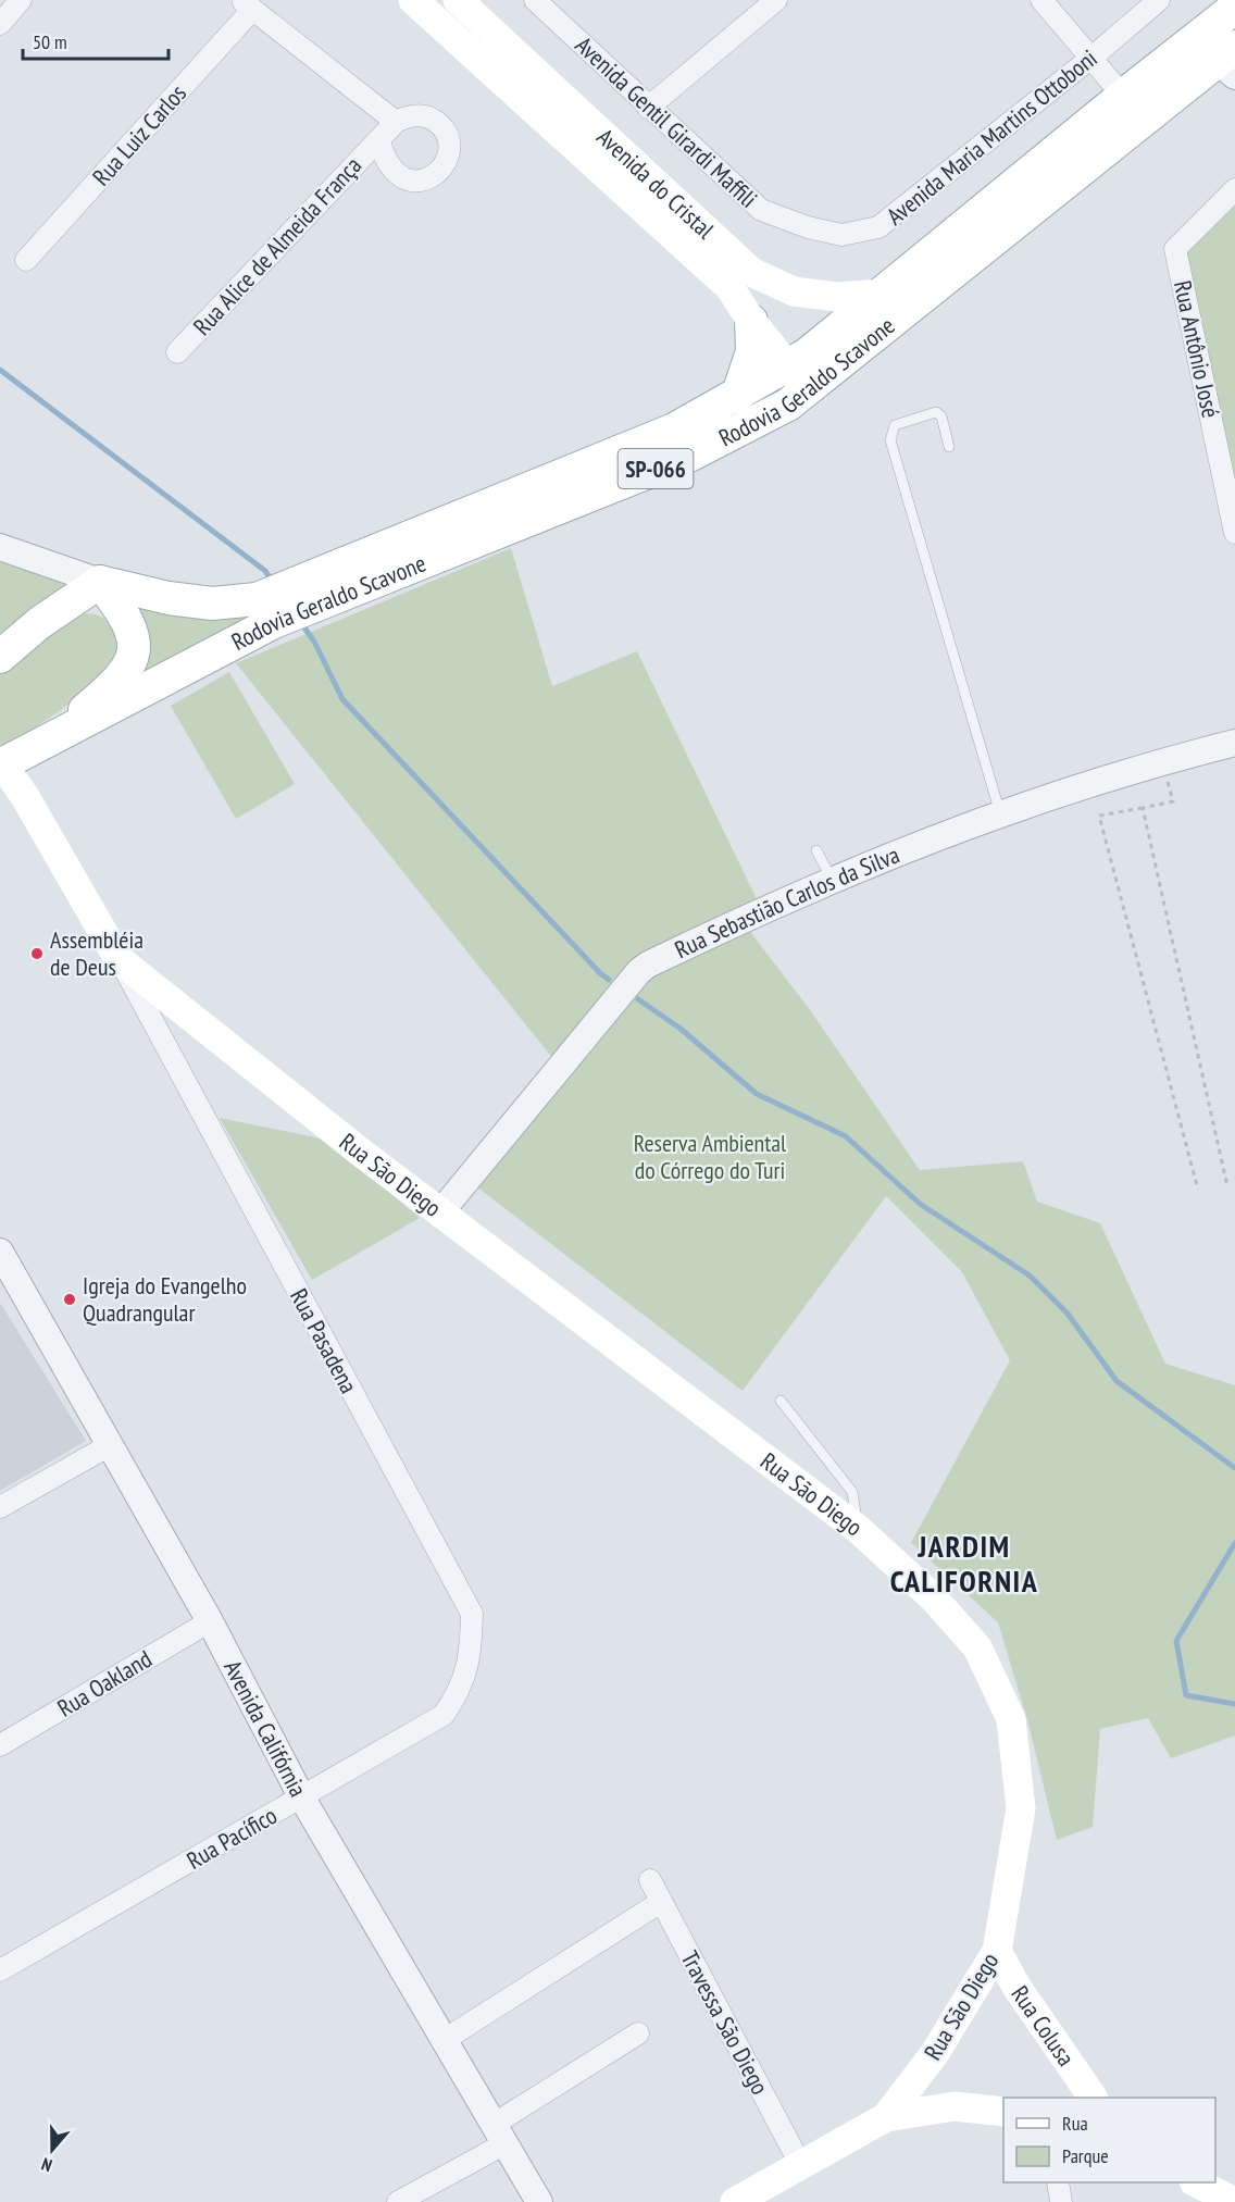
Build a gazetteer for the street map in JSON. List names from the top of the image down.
{
  "streets": {
    "main road": [
      "Avenida do Cristal",
      "Rodovia Geraldo Scavone",
      "SP-066",
      "Rua São Diego",
      "Rua Pasadena",
      "Rua Colusa"
    ],
    "street": [
      "Avenida Gentil Girardi Maffili",
      "Rua Luiz Carlos",
      "Avenida Maria Martins Ottoboni",
      "Rua Alice de Almeida França",
      "Rua Antônio José",
      "Rua Sebastião Carlos da Silva",
      "Rua Oakland",
      "Avenida Califórnia",
      "Rua Pacífico",
      "Travessa São Diego"
    ]
  },
  "crossings": [
    ["Avenida Gentil Girardi Maffili", "Avenida Maria Martins Ottoboni"],
    ["Avenida do Cristal", "Rodovia Geraldo Scavone"],
    ["Rodovia Geraldo Scavone", "Rua Pasadena"],
    ["Rua Sebastião Carlos da Silva", "Rua São Diego"],
    ["Rua São Diego", "Rua Pasadena"],
    ["Rua São Diego", "Travessa São Diego"],
    ["Rua São Diego", "Rua Colusa"],
    ["Rua Pasadena", "Rua Pacífico"],
    ["Rua Oakland", "Avenida Califórnia"],
    ["Avenida Califórnia", "Rua Pacífico"]
  ],
  "districts": ["JARDIM CALIFORNIA"],
  "parks": ["Reserva Ambiental do Córrego do Turi"],
  "places": ["Assembléia de Deus", "Igreja do Evangelho Quadrangular"],
  "legend": ["Rua", "Parque"],
  "scale_bar": "50 m",
  "north": "bottom"
}
